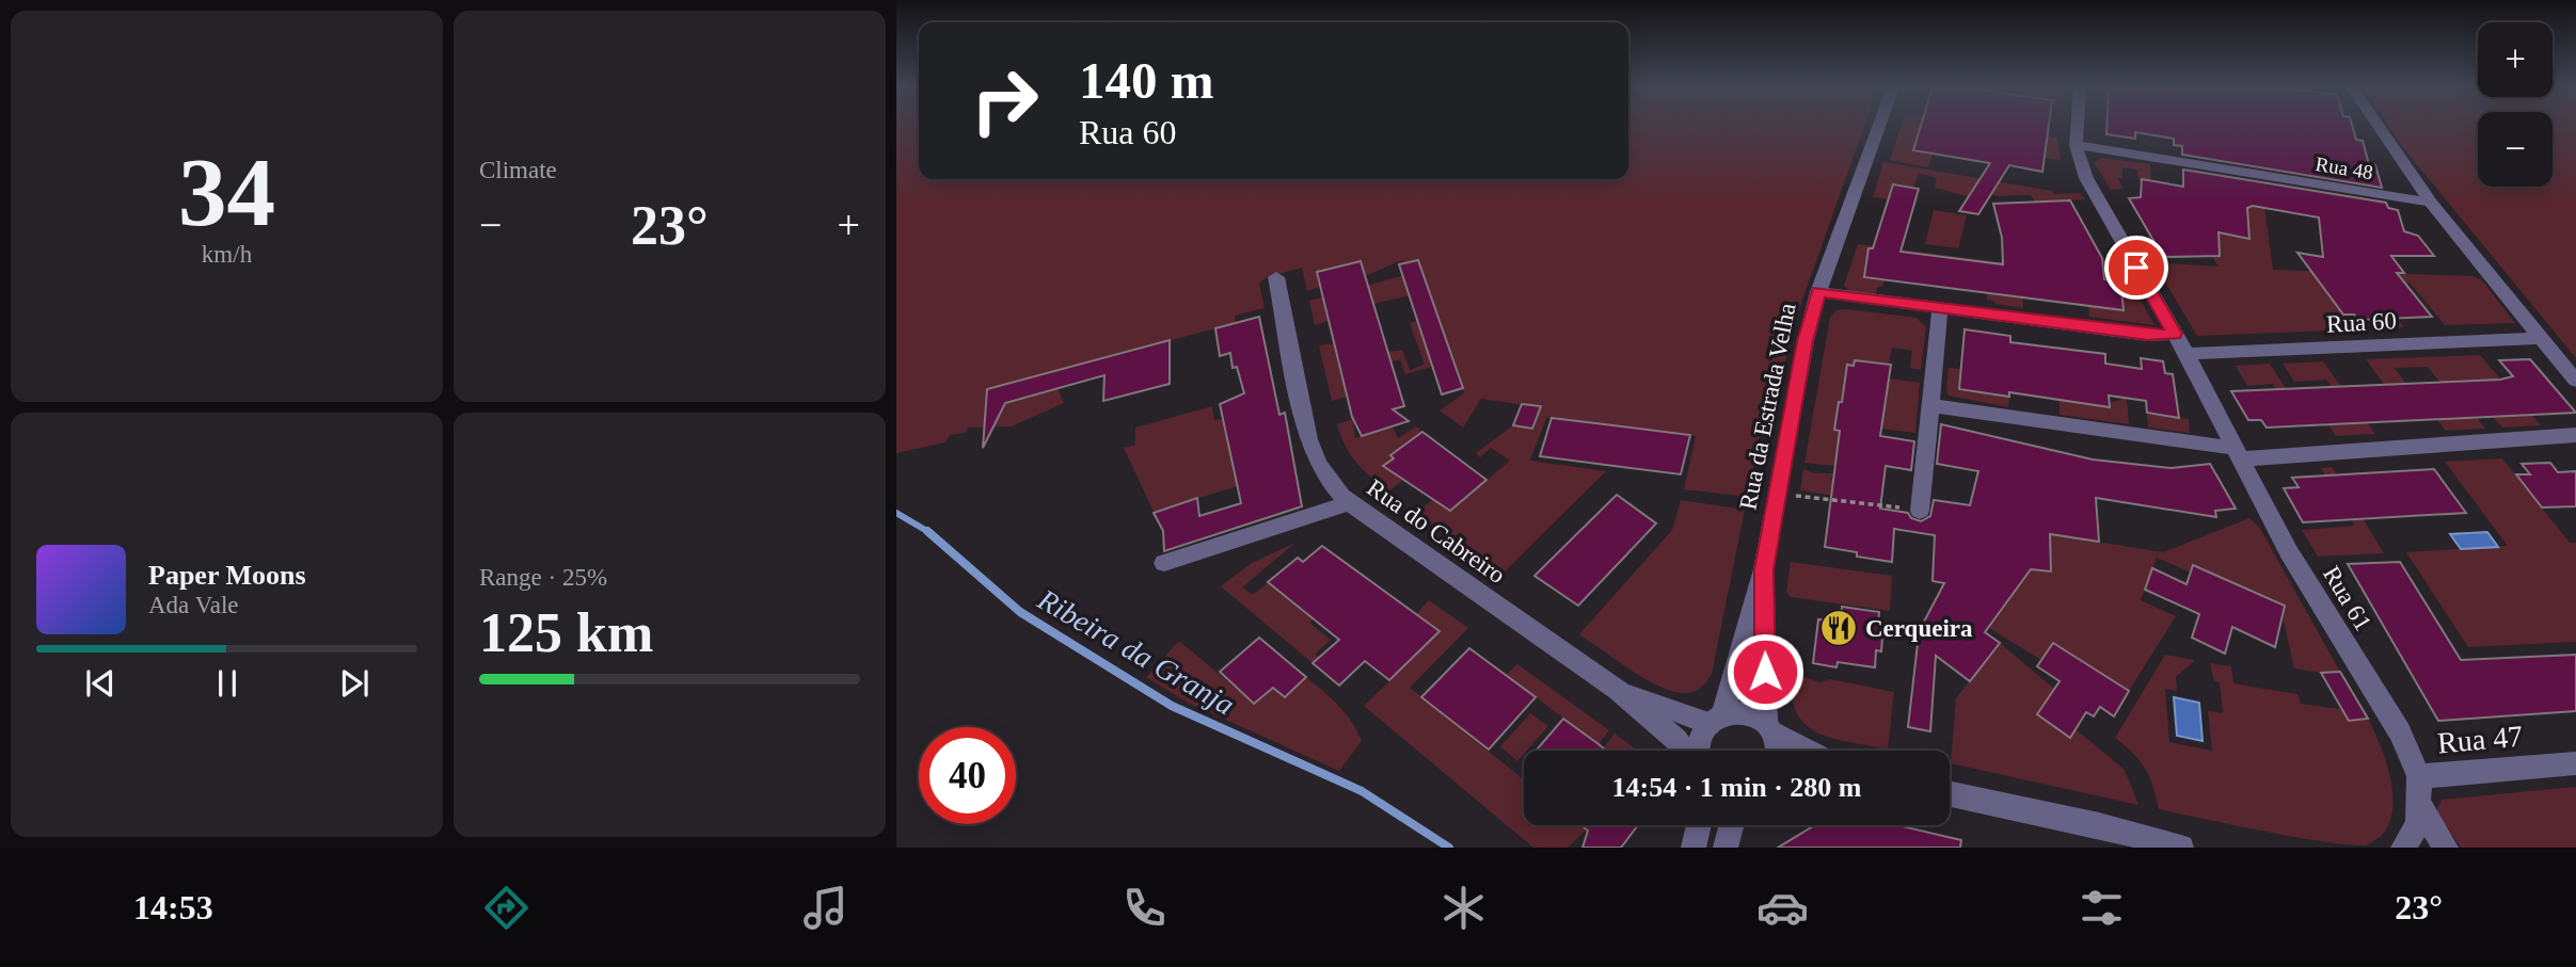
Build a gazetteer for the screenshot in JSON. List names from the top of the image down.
{
  "streets": {
    "street": [
      "Rua 48",
      "Rua 60",
      "Rua da Estrada Velha",
      "Rua do Cabreiro",
      "Rua 61",
      "Rua 47"
    ]
  },
  "crossings": [
    ["Rua 48", "Rua 61"],
    ["Rua 60", "Rua 61"],
    ["Rua 61", "Rua 47"]
  ],
  "water": ["Ribeira da Granja"],
  "places": {
    "restaurant": ["Cerqueira"]
  },
  "page": {
    "tile": [
      ["34", "km/h"],
      "Climate",
      ["Range · 25%", "125 km"]
    ],
    "map_buttons": ["+", "−"],
    "turn": ["140 m", "Rua 60"],
    "heat": ["−", "23°", "+"],
    "song": ["Paper Moons", "Ada Vale"],
    "limit": "40",
    "trip": "14:54 · 1 min · 280 m",
    "tabs": ["14:53", "23°"]
  }
}
